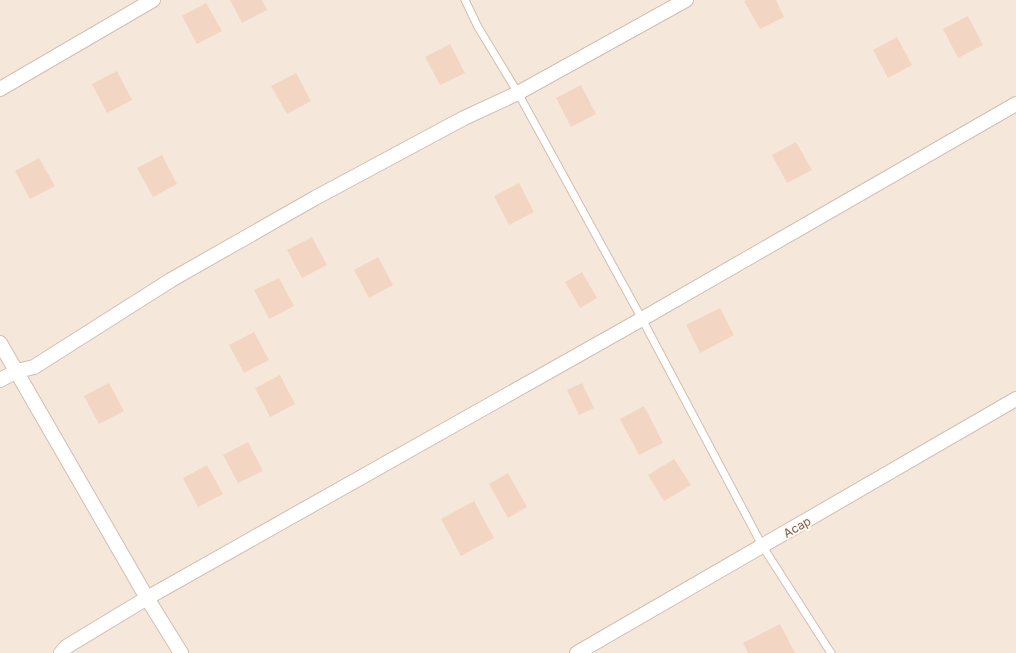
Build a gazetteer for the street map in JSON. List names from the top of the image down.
{
  "streets": {
    "street": ["Асар"]
  }
}
